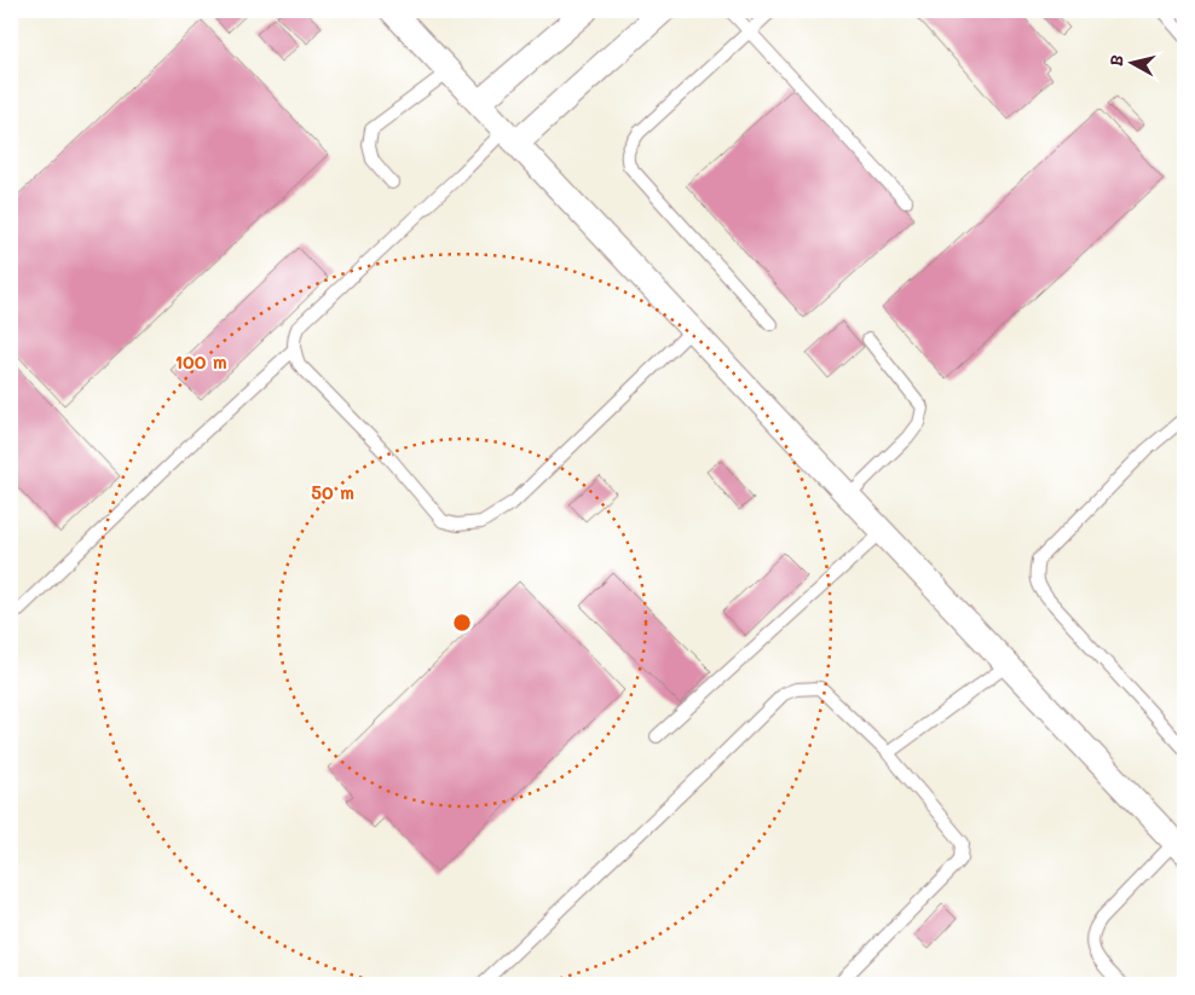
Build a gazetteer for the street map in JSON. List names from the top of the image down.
{
  "north": "left",
  "rings": ["100 m", "50 m"]
}
